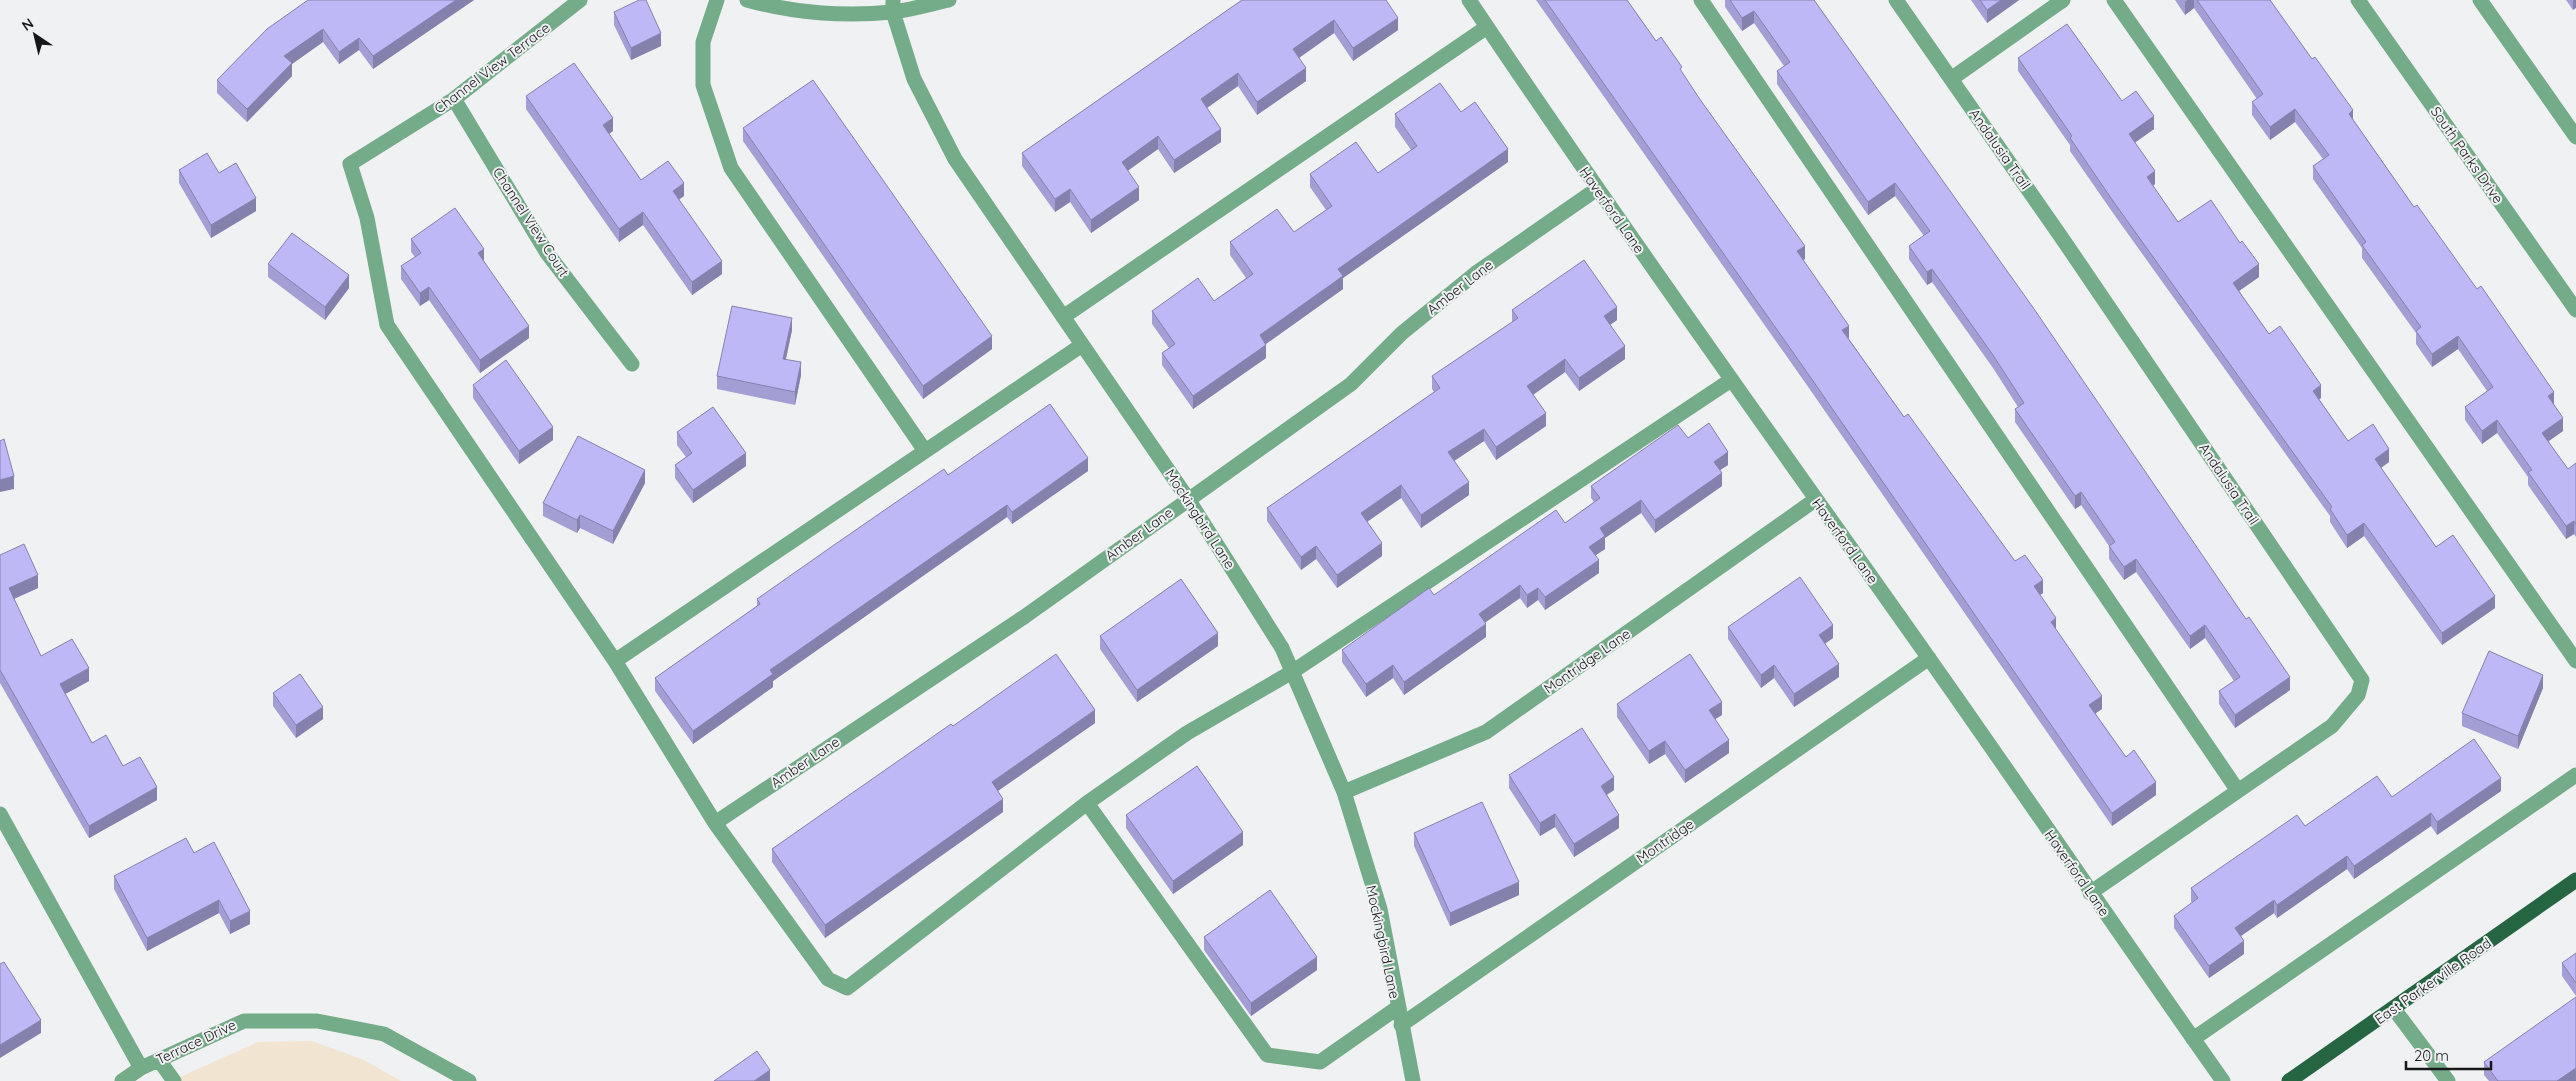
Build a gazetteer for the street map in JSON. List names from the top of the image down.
{
  "streets": {
    "main road": ["East Parkerville Road"],
    "street": [
      "Channel View Terrace",
      "Andalusia Trail",
      "South Parks Drive",
      "Haverford Lane",
      "Channel View Court",
      "Amber Lane",
      "Mockingbird Lane",
      "Montridge Lane",
      "Montridge",
      "Terrace Drive"
    ]
  },
  "crossings": [
    ["Channel View Terrace", "Channel View Court"],
    ["Andalusia Trail", "Haverford Lane"],
    ["Haverford Lane", "Amber Lane"],
    ["Haverford Lane", "Montridge Lane"],
    ["Haverford Lane", "Montridge"],
    ["Amber Lane", "Mockingbird Lane"],
    ["Mockingbird Lane", "Montridge Lane"],
    ["Mockingbird Lane", "Montridge"]
  ],
  "scale_bar": "20 m",
  "north": "top left"
}
